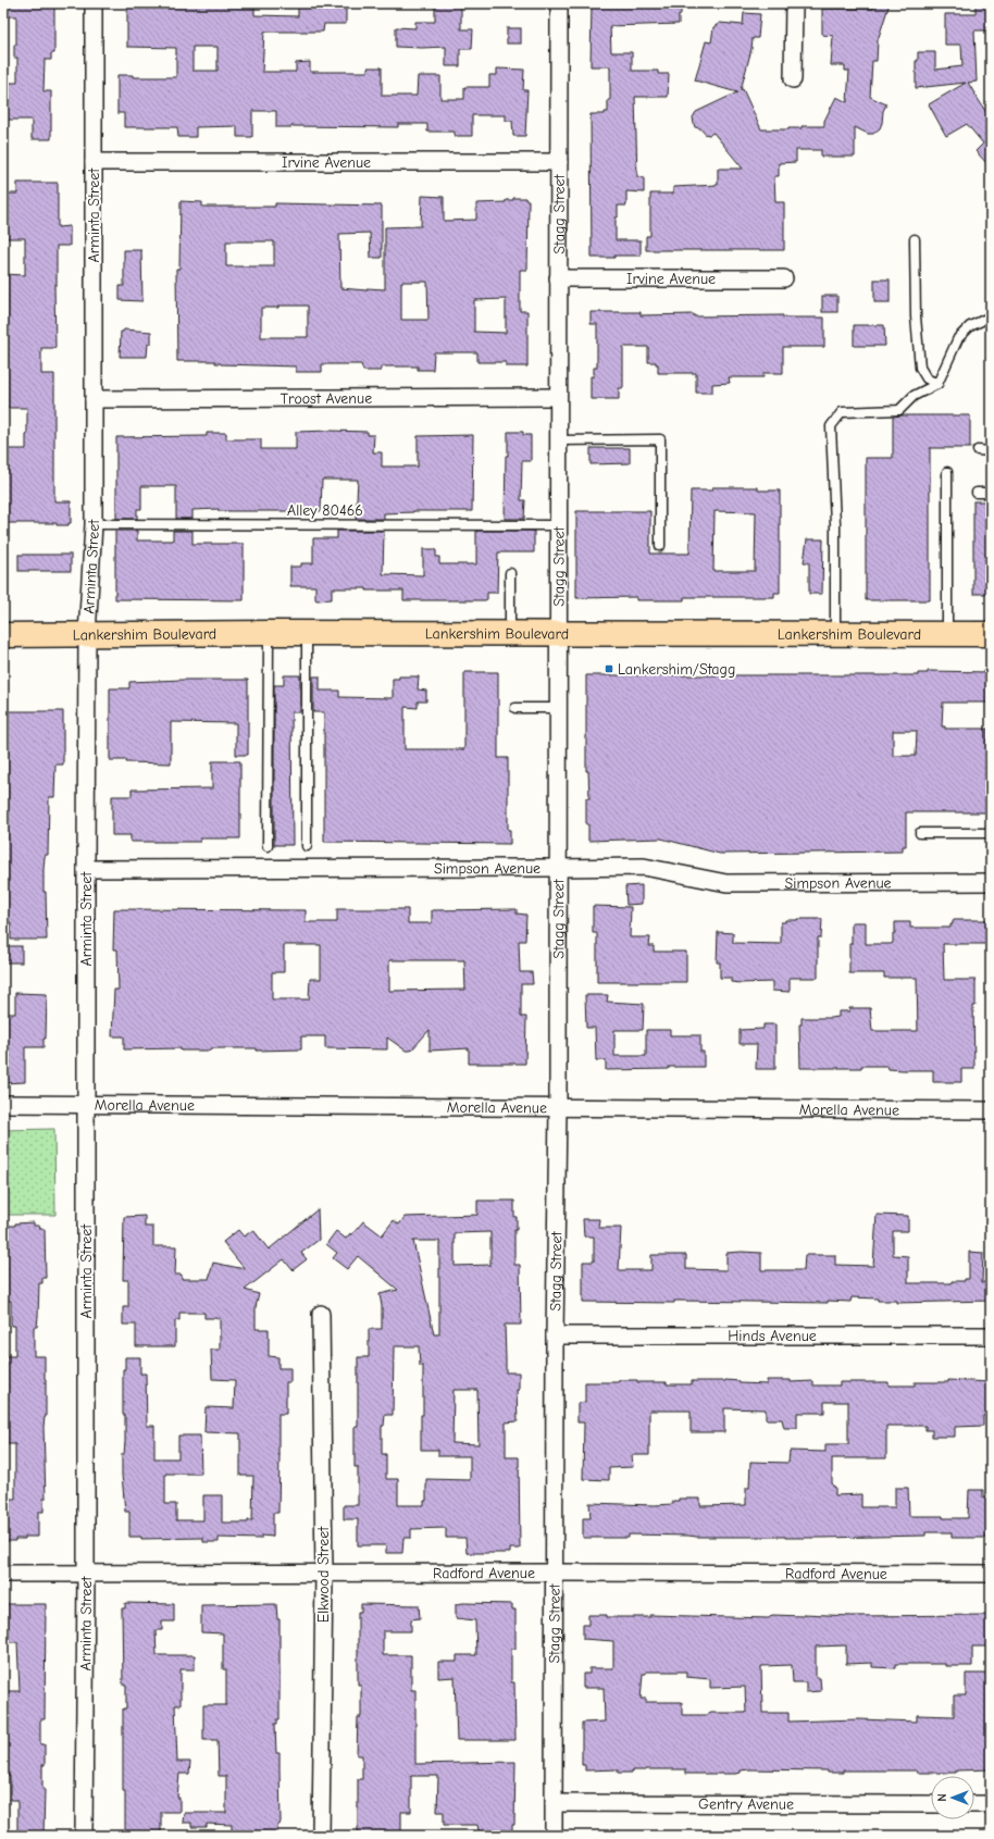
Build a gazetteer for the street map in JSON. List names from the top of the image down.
{
  "streets": {
    "main road": ["Lankershim Boulevard"],
    "street": [
      "Irvine Avenue",
      "Arminta Street",
      "Stagg Street",
      "Troost Avenue",
      "Simpson Avenue",
      "Morella Avenue",
      "Hinds Avenue",
      "Radford Avenue",
      "Elkwood Street",
      "Gentry Avenue"
    ],
    "lane": ["Alley 80466"]
  },
  "crossings": [
    ["Irvine Avenue", "Arminta Street"],
    ["Irvine Avenue", "Stagg Street"],
    ["Arminta Street", "Troost Avenue"],
    ["Arminta Street", "Alley 80466"],
    ["Arminta Street", "Lankershim Boulevard"],
    ["Arminta Street", "Simpson Avenue"],
    ["Arminta Street", "Morella Avenue"],
    ["Arminta Street", "Radford Avenue"],
    ["Stagg Street", "Troost Avenue"],
    ["Stagg Street", "Alley 80466"],
    ["Stagg Street", "Lankershim Boulevard"],
    ["Stagg Street", "Simpson Avenue"],
    ["Stagg Street", "Morella Avenue"],
    ["Stagg Street", "Hinds Avenue"],
    ["Stagg Street", "Radford Avenue"],
    ["Stagg Street", "Gentry Avenue"],
    ["Radford Avenue", "Elkwood Street"]
  ],
  "places": {
    "transit": ["Lankershim/Stagg"]
  },
  "north": "left"
}
